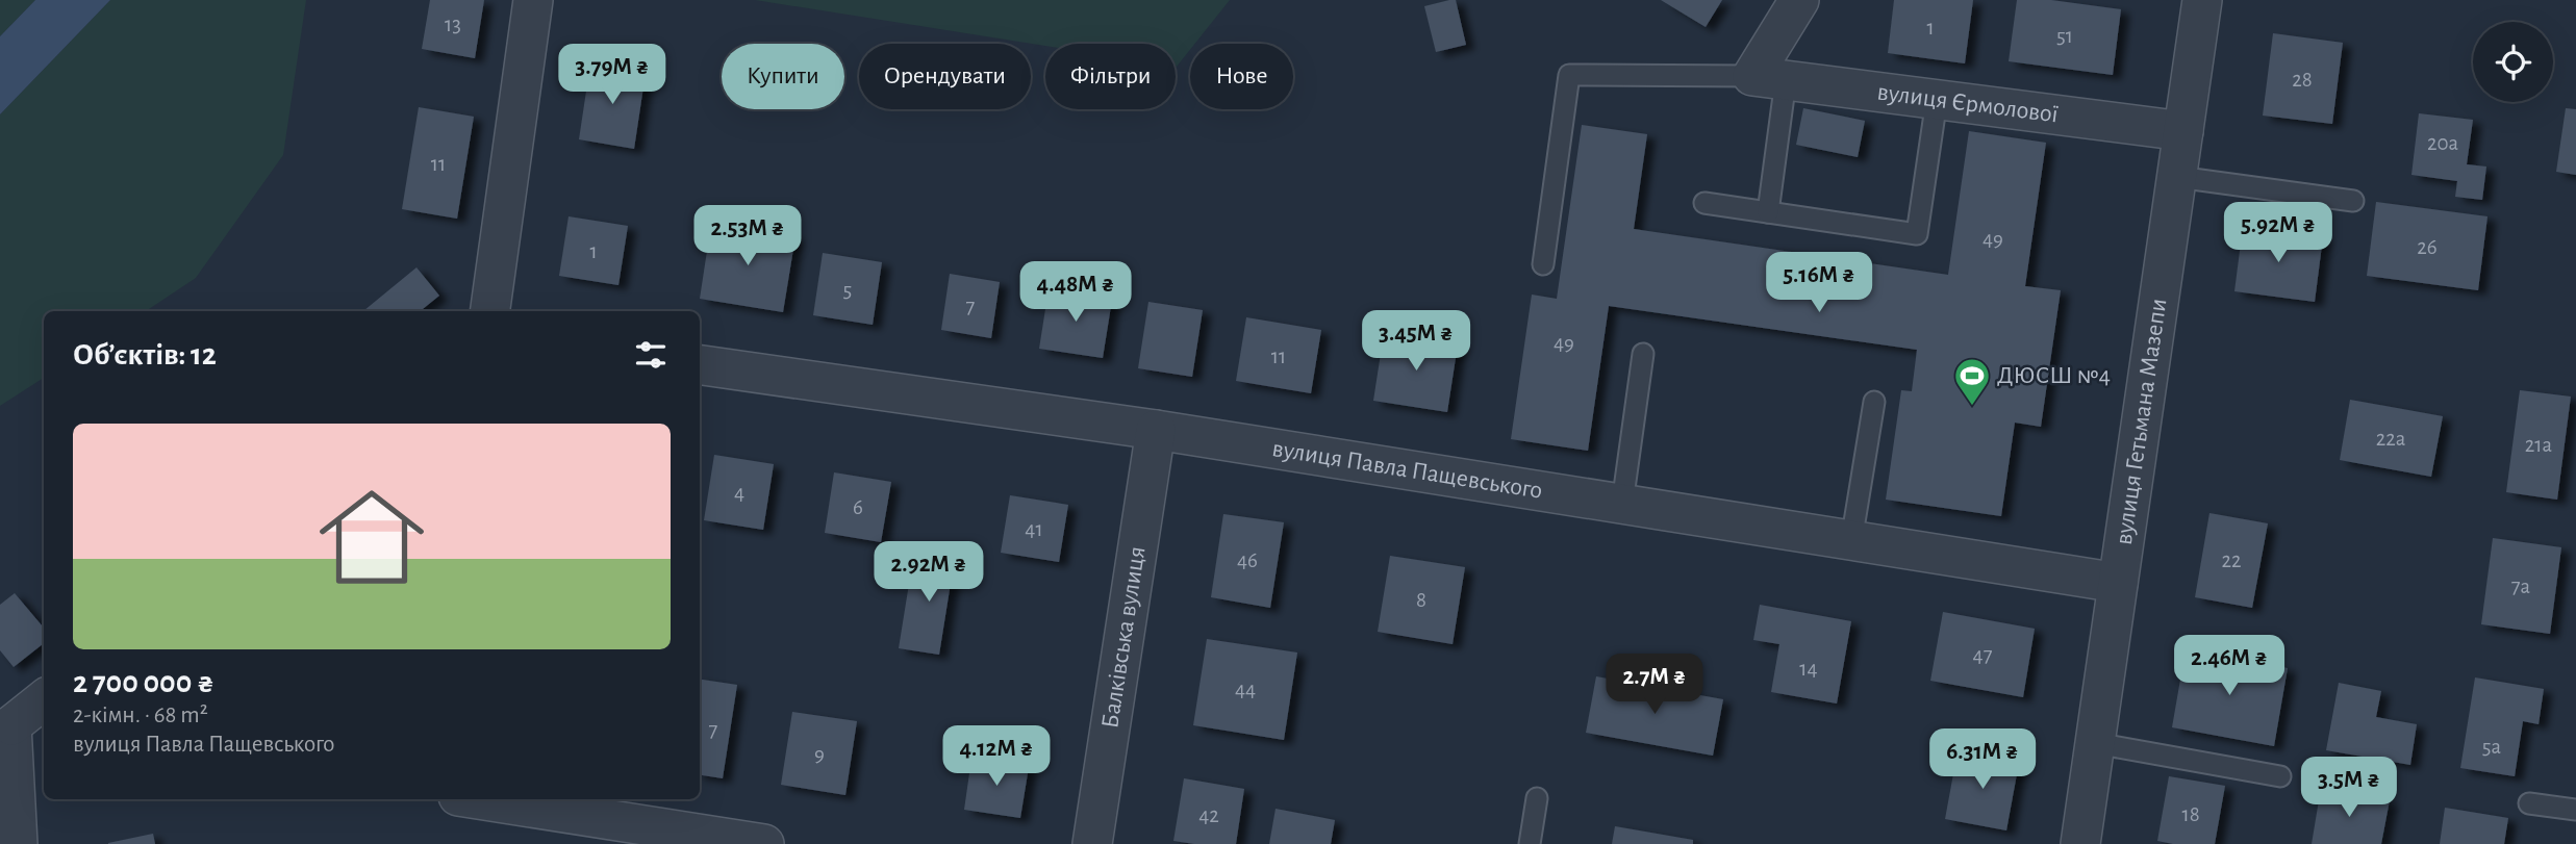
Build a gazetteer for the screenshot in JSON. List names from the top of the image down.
{
  "streets": {
    "street": [
      "вулиця Єрмолової",
      "вулиця Гетьмана Мазепи",
      "вулиця Павла Пащевського",
      "Балківська вулиця"
    ]
  },
  "crossings": [
    ["вулиця Єрмолової", "вулиця Гетьмана Мазепи"],
    ["вулиця Гетьмана Мазепи", "вулиця Павла Пащевського"],
    ["вулиця Павла Пащевського", "Балківська вулиця"]
  ],
  "places": {
    "sports": ["ДЮСШ №4"]
  },
  "house_numbers": [
    "13",
    "1",
    "51",
    "28",
    "20а",
    "11",
    "49",
    "26",
    "1",
    "5",
    "7",
    "49",
    "11",
    "22а",
    "21а",
    "4",
    "6",
    "41",
    "46",
    "22",
    "7а",
    "8",
    "47",
    "14",
    "44",
    "7",
    "5а",
    "9",
    "18",
    "42"
  ],
  "page": {
    "price": [
      "3.79M ₴",
      "5.92M ₴",
      "2.53M ₴",
      "5.16M ₴",
      "4.48M ₴",
      "3.45M ₴",
      "2.92M ₴",
      "2.46M ₴",
      "2.7M ₴",
      "4.12M ₴",
      "6.31M ₴",
      "3.5M ₴"
    ],
    "chip": [
      "Купити",
      "Орендувати",
      "Фільтри",
      "Нове"
    ],
    "heading": "Об’єктів: 12",
    "list": [
      {
        "name": "2 700 000 ₴",
        "note": "2-кімн. · 68 m² · вулиця Павла Пащевського"
      }
    ]
  }
}
